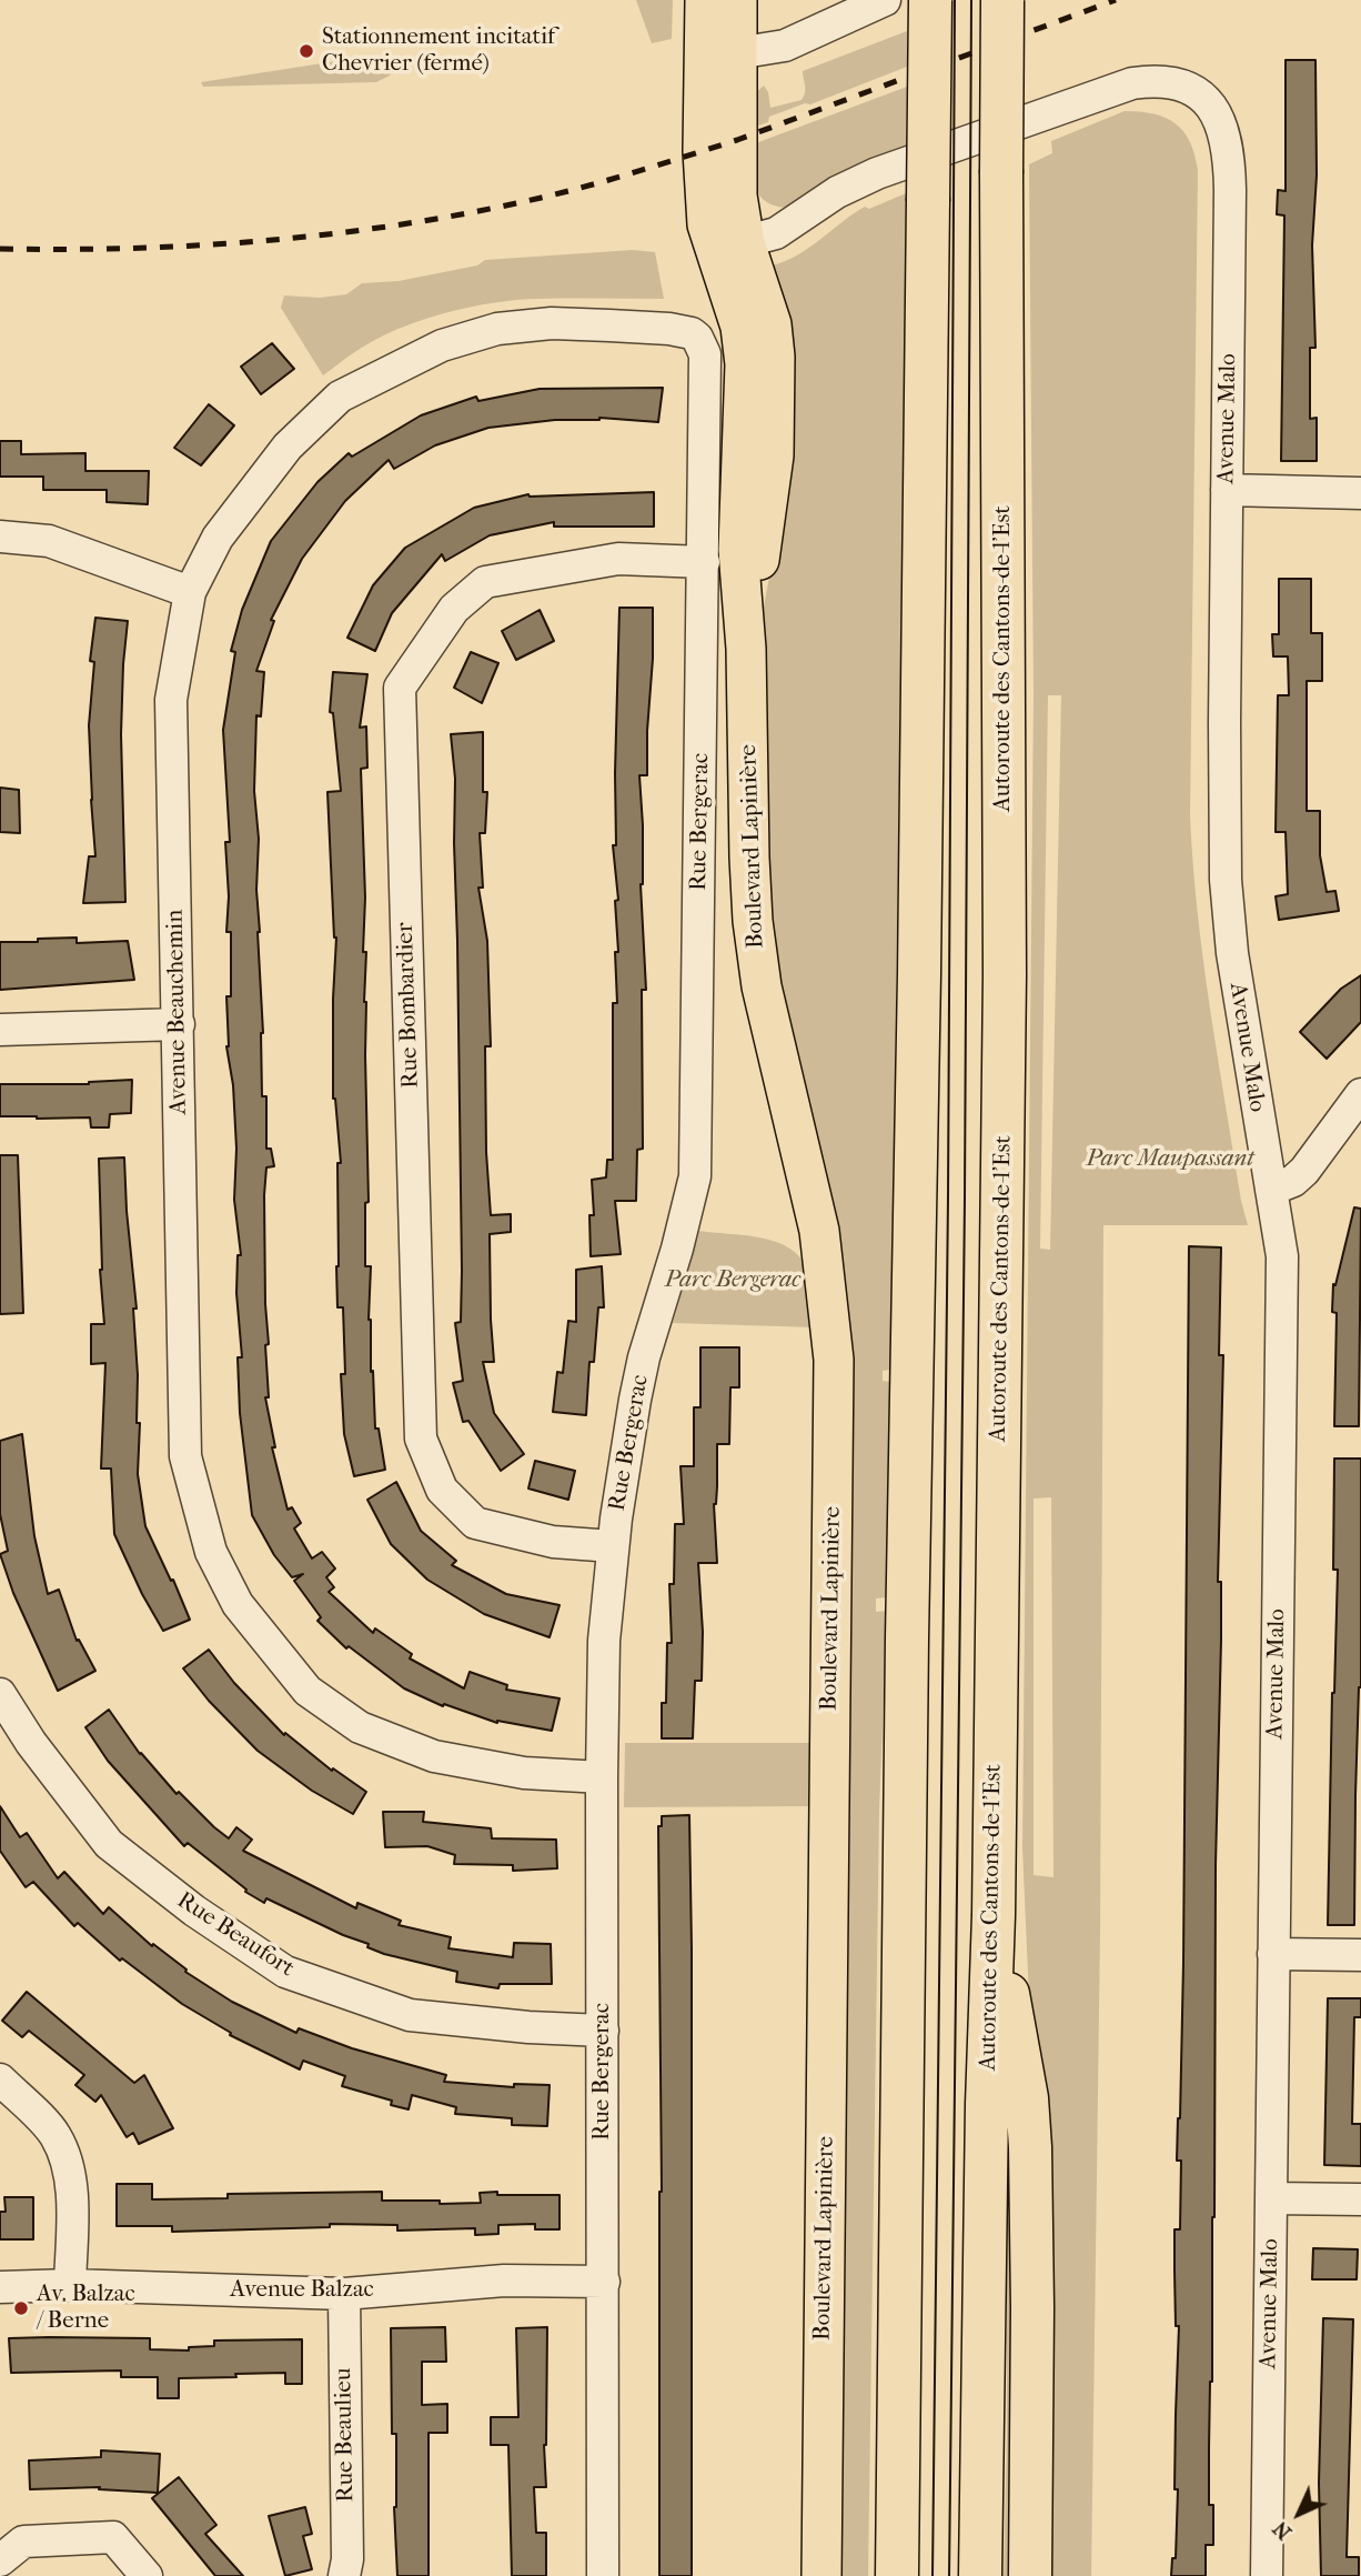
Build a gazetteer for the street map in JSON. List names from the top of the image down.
{
  "streets": {
    "highway": ["Autoroute des Cantons-de-l'Est"],
    "main road": ["Boulevard Lapinière"],
    "street": [
      "Avenue Malo",
      "Rue Bergerac",
      "Rue Bombardier",
      "Avenue Beauchemin",
      "Rue Beaufort",
      "Avenue Balzac",
      "Rue Beaulieu"
    ]
  },
  "crossings": [
    ["Avenue Malo", "Boulevard Lapinière"],
    ["Rue Bergerac", "Rue Bombardier"],
    ["Rue Bergerac", "Avenue Beauchemin"],
    ["Rue Bergerac", "Rue Beaufort"],
    ["Rue Bergerac", "Avenue Balzac"],
    ["Avenue Balzac", "Rue Beaulieu"]
  ],
  "parks": ["Parc Maupassant", "Parc Bergerac"],
  "places": ["Stationnement incitatif Chevrier (fermé)", "Av. Balzac / Berne"],
  "north": "bottom left"
}
